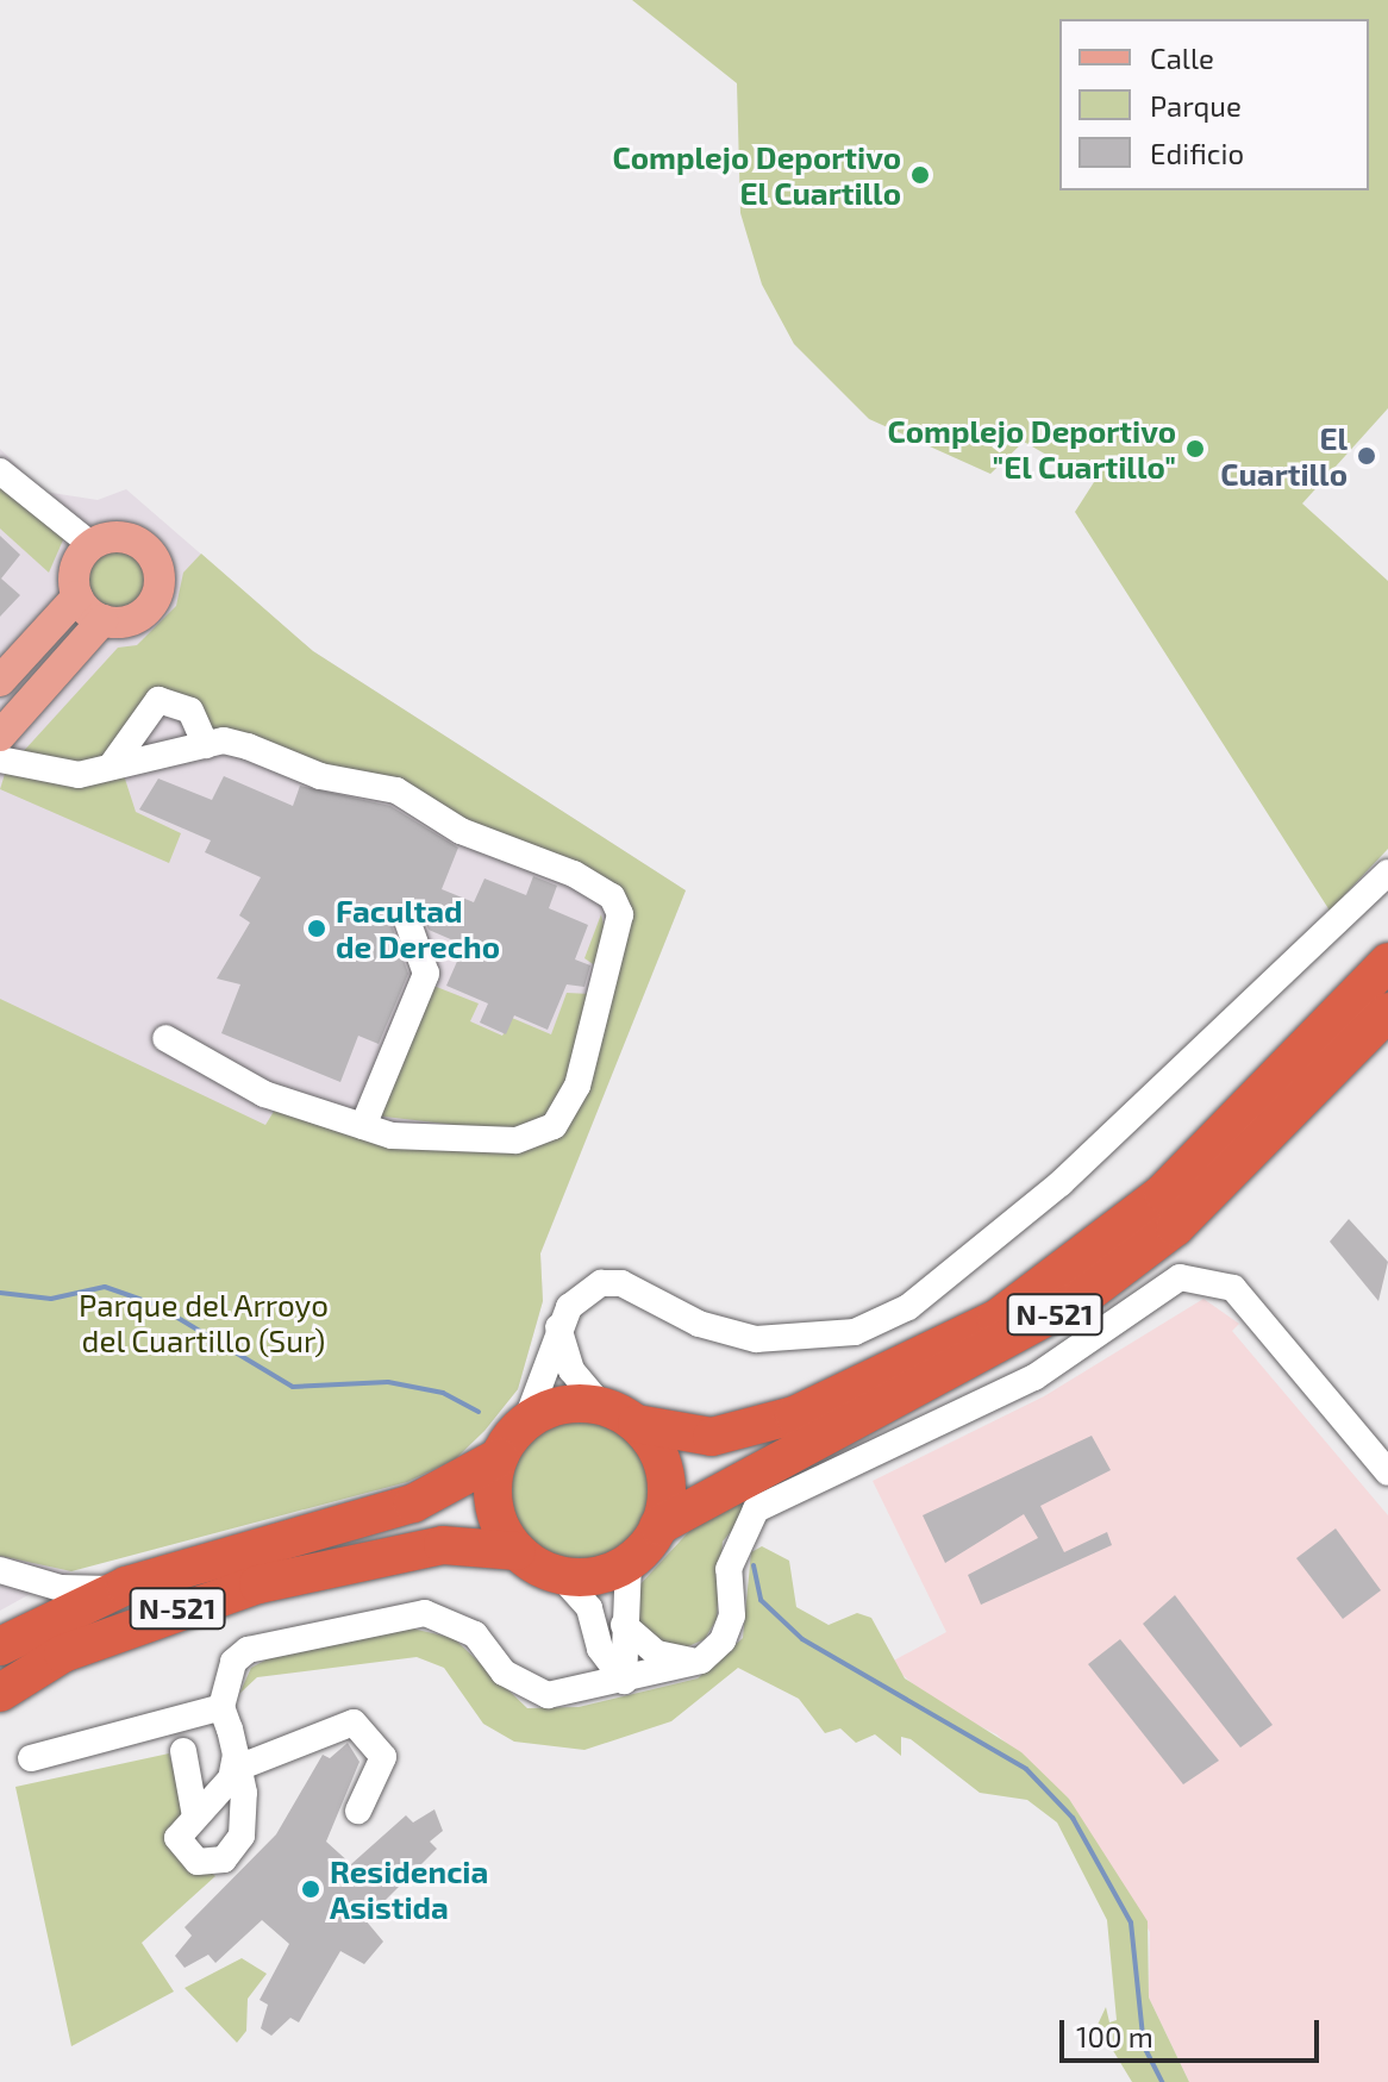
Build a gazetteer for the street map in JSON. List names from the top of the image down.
{
  "streets": {
    "highway": ["N-521"]
  },
  "parks": ["Parque del Arroyo del Cuartillo (Sur)"],
  "places": [
    "Complejo Deportivo El Cuartillo",
    "Complejo Deportivo \"El Cuartillo\"",
    "El Cuartillo",
    "Facultad de Derecho",
    "Residencia Asistida"
  ],
  "legend": ["Calle", "Parque", "Edificio"],
  "scale_bar": "100 m"
}
